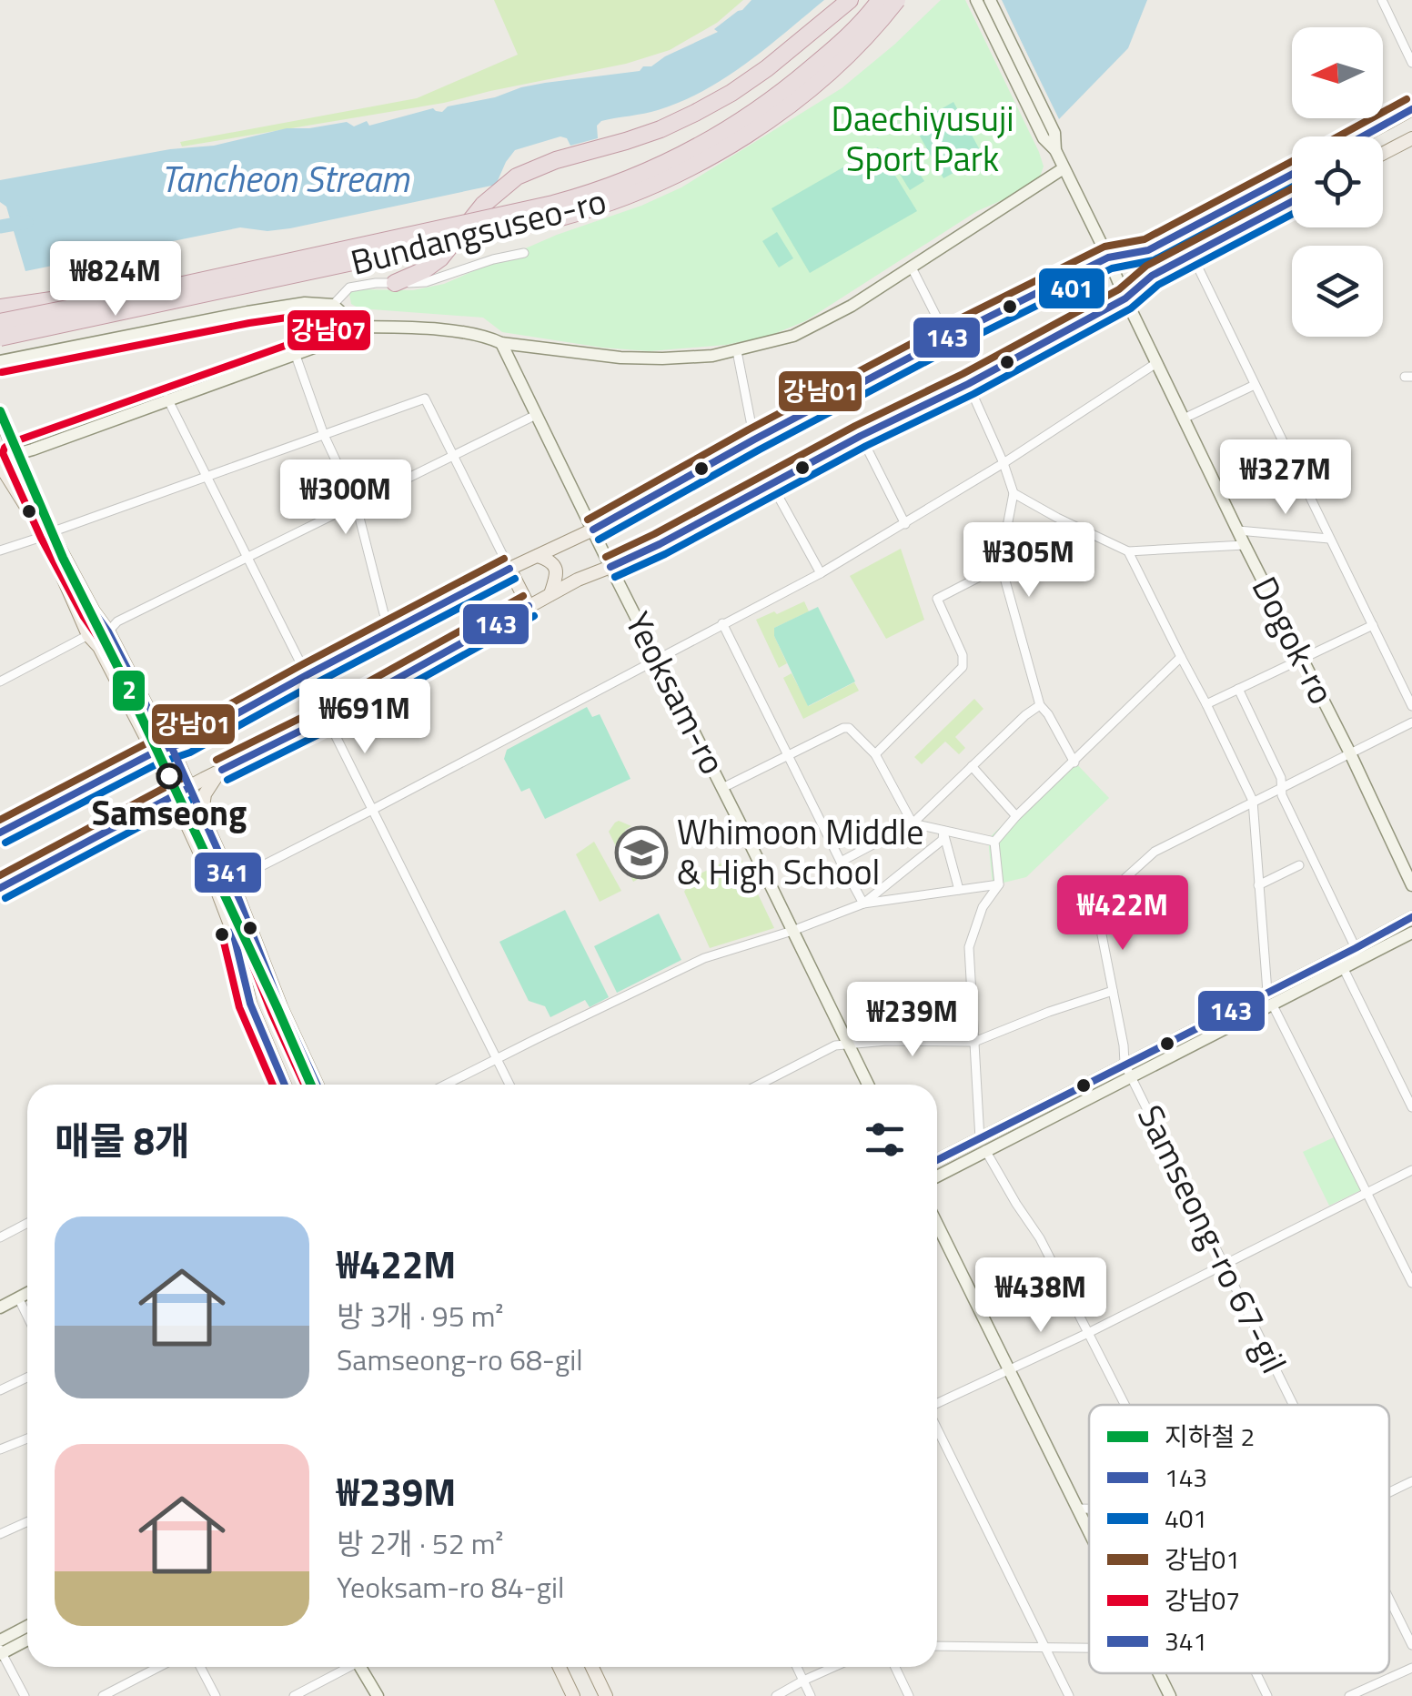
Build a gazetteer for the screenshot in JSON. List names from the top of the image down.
{
  "streets": {
    "highway": ["Bundangsuseo-ro"],
    "main road": ["Dogok-ro", "Yeoksam-ro"],
    "street": ["Samseong-ro 67-gil"]
  },
  "water": ["Tancheon Stream"],
  "parks": ["Daechiyusuji Sport Park"],
  "places": {
    "other": ["Samseong"],
    "school or university": ["Whimoon Middle & High School"]
  },
  "lines": [
    "transit line 강남01",
    "transit line 143",
    "transit line 401",
    "transit line 강남07",
    "metro line 2",
    "transit line 341"
  ],
  "legend": [
    "지하철 2",
    "143",
    "401",
    "강남01",
    "강남07",
    "341"
  ],
  "north": "left",
  "page": {
    "price": [
      "₩824M",
      "₩327M",
      "₩300M",
      "₩305M",
      "₩691M",
      "₩422M",
      "₩239M",
      "₩438M"
    ],
    "heading": "매물 8개",
    "list": [
      {
        "name": "₩422M",
        "note": "방 3개 · 95 m² · Samseong-ro 68-gil"
      },
      {
        "name": "₩239M",
        "note": "방 2개 · 52 m² · Yeoksam-ro 84-gil"
      }
    ]
  }
}
